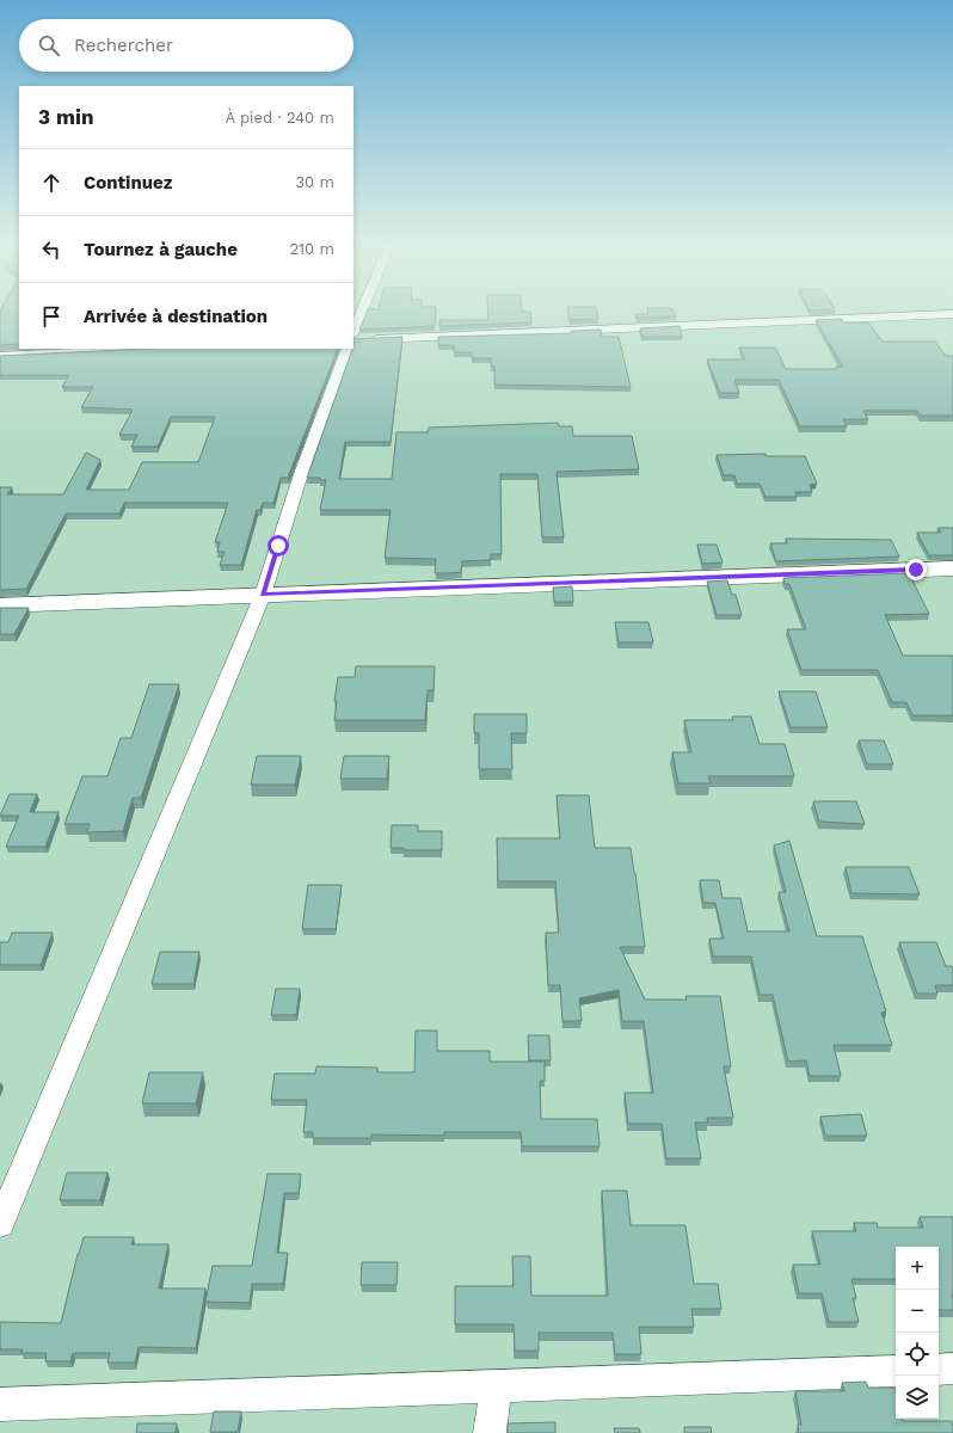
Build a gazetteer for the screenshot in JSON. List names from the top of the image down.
{
  "page": {
    "search": "Rechercher",
    "heading": ["3 min", "À pied · 240 m"],
    "list": [
      ["Continuez", "30 m"],
      ["Tournez à gauche", "210 m"],
      "Arrivée à destination"
    ],
    "map_buttons": ["+", "−"]
  }
}
